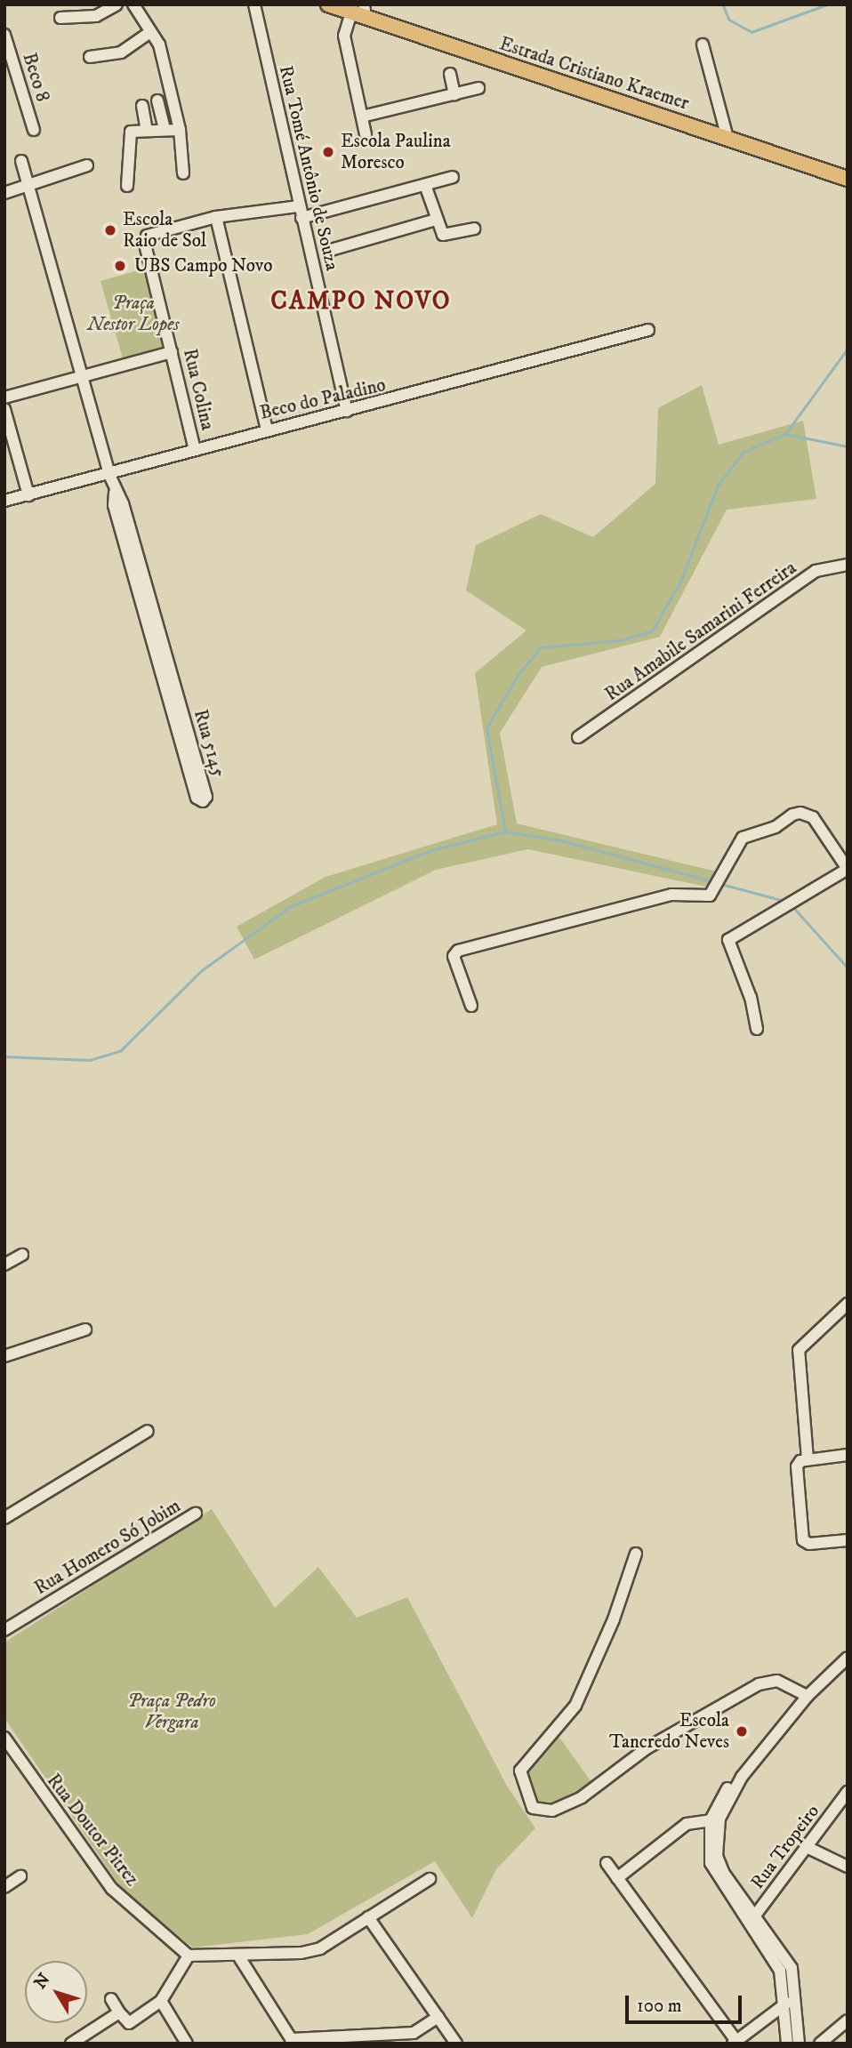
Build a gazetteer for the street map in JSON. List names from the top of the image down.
{
  "streets": {
    "main road": ["Estrada Cristiano Kraemer"],
    "street": [
      "Beco 8",
      "Rua Tomé Antônio de Souza",
      "Rua Colina",
      "Beco do Paladino",
      "Rua Amabile Samarini Ferreira",
      "Rua 5145",
      "Rua Homero Só Jobim",
      "Rua Doutor Pitrez",
      "Rua Tropeiro"
    ]
  },
  "crossings": [
    ["Rua Tomé Antônio de Souza", "Rua Colina"],
    ["Rua Tomé Antônio de Souza", "Beco do Paladino"],
    ["Rua Colina", "Beco do Paladino"],
    ["Beco do Paladino", "Rua 5145"]
  ],
  "districts": ["CAMPO NOVO"],
  "parks": ["Praça Nestor Lopes", "Praça Pedro Vergara"],
  "places": [
    "Escola Paulina Moresco",
    "Escola Raio de Sol",
    "UBS Campo Novo",
    "Escola Tancredo Neves"
  ],
  "scale_bar": "100 m",
  "north": "top left"
}
